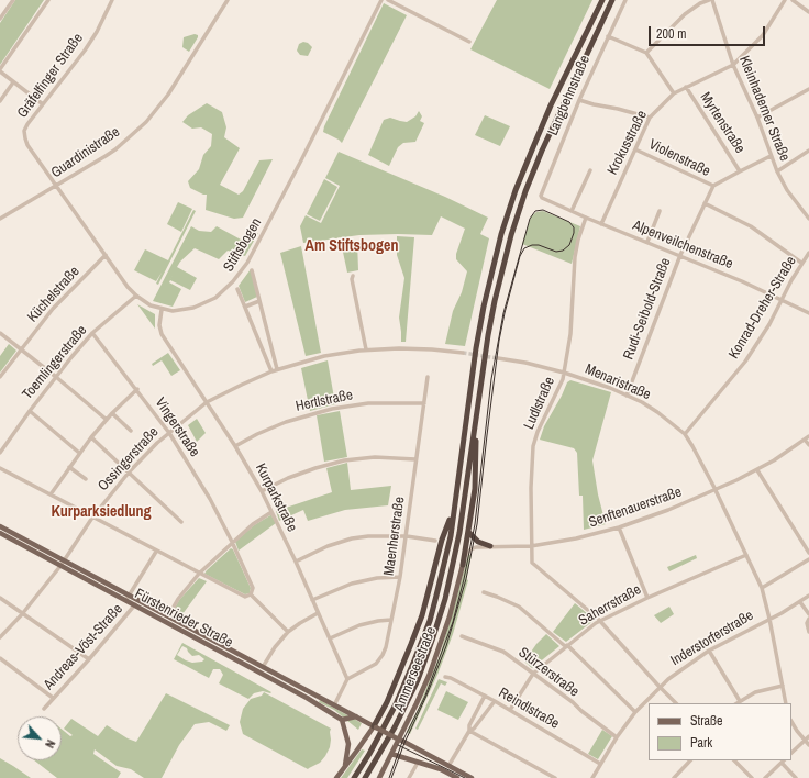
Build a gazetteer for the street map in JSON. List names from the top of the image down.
{
  "streets": {
    "main road": ["Fürstenrieder Straße", "Ammerseestraße"],
    "street": [
      "Gräfelfinger Straße",
      "Langbehnstraße",
      "Kleinhaderner Straße",
      "Myrtenstraße",
      "Krokusstraße",
      "Guardinistraße",
      "Violenstraße",
      "Stiftsbogen",
      "Alpenveilchenstraße",
      "Küchelstraße",
      "Konrad-Dreher-Straße",
      "Rudi-Seibold-Straße",
      "Toemlingerstraße",
      "Menaristraße",
      "Hertlstraße",
      "Ludlstraße",
      "Vingerstraße",
      "Ossingerstraße",
      "Kurparkstraße",
      "Senftenauerstraße",
      "Maenherstraße",
      "Saherrstraße",
      "Inderstorferstraße",
      "Andreas-Vöst-Straße",
      "Stürzerstraße",
      "Reindlstraße"
    ]
  },
  "crossings": [
    ["Gräfelfinger Straße", "Guardinistraße"],
    ["Gräfelfinger Straße", "Stiftsbogen"],
    ["Langbehnstraße", "Alpenveilchenstraße"],
    ["Kleinhaderner Straße", "Krokusstraße"],
    ["Myrtenstraße", "Krokusstraße"],
    ["Krokusstraße", "Violenstraße"],
    ["Krokusstraße", "Alpenveilchenstraße"],
    ["Guardinistraße", "Stiftsbogen"],
    ["Violenstraße", "Rudi-Seibold-Straße"],
    ["Stiftsbogen", "Küchelstraße"],
    ["Stiftsbogen", "Toemlingerstraße"],
    ["Stiftsbogen", "Kurparkstraße"],
    ["Alpenveilchenstraße", "Konrad-Dreher-Straße"],
    ["Alpenveilchenstraße", "Rudi-Seibold-Straße"],
    ["Alpenveilchenstraße", "Ludlstraße"],
    ["Konrad-Dreher-Straße", "Menaristraße"],
    ["Rudi-Seibold-Straße", "Menaristraße"],
    ["Toemlingerstraße", "Vingerstraße"],
    ["Menaristraße", "Ludlstraße"],
    ["Menaristraße", "Senftenauerstraße"],
    ["Menaristraße", "Saherrstraße"],
    ["Menaristraße", "Inderstorferstraße"],
    ["Hertlstraße", "Kurparkstraße"],
    ["Hertlstraße", "Maenherstraße"],
    ["Ludlstraße", "Senftenauerstraße"],
    ["Ludlstraße", "Saherrstraße"],
    ["Ludlstraße", "Inderstorferstraße"],
    ["Vingerstraße", "Ossingerstraße"],
    ["Ossingerstraße", "Kurparkstraße"],
    ["Ossingerstraße", "Fürstenrieder Straße"],
    ["Kurparkstraße", "Maenherstraße"],
    ["Senftenauerstraße", "Ammerseestraße"],
    ["Saherrstraße", "Stürzerstraße"],
    ["Saherrstraße", "Reindlstraße"],
    ["Fürstenrieder Straße", "Andreas-Vöst-Straße"],
    ["Fürstenrieder Straße", "Ammerseestraße"],
    ["Inderstorferstraße", "Stürzerstraße"],
    ["Inderstorferstraße", "Reindlstraße"]
  ],
  "districts": ["Am Stiftsbogen", "Kurparksiedlung"],
  "legend": ["Straße", "Park"],
  "scale_bar": "200 m",
  "north": "bottom right"
}
